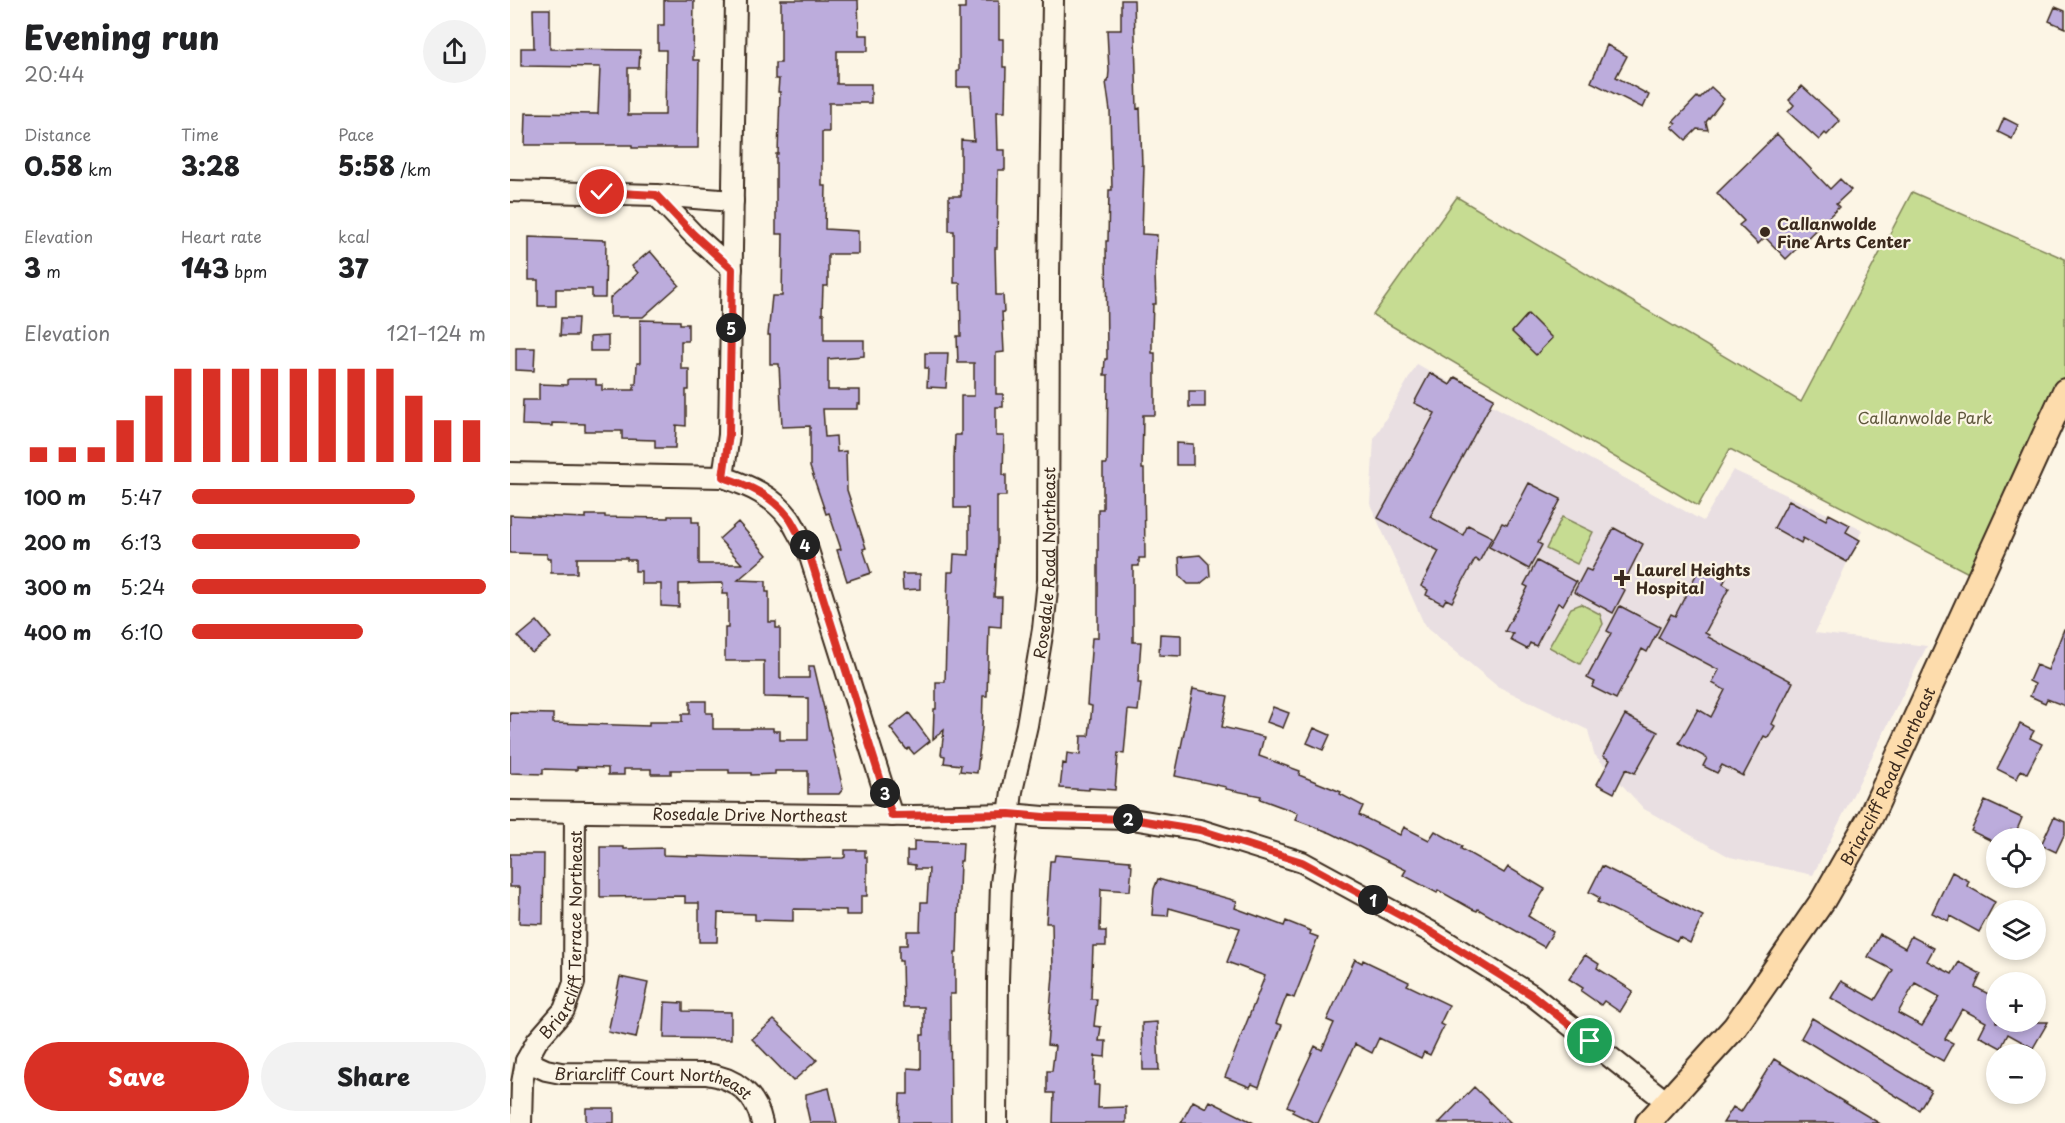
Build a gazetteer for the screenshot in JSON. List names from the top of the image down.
{
  "streets": {
    "main road": ["Briarcliff Road Northeast"],
    "street": [
      "Rosedale Road Northeast",
      "Rosedale Drive Northeast",
      "Briarcliff Terrace Northeast",
      "Briarcliff Court Northeast"
    ]
  },
  "crossings": [
    ["Rosedale Road Northeast", "Rosedale Drive Northeast"],
    ["Briarcliff Road Northeast", "Rosedale Drive Northeast"],
    ["Rosedale Drive Northeast", "Briarcliff Terrace Northeast"],
    ["Briarcliff Terrace Northeast", "Briarcliff Court Northeast"]
  ],
  "parks": ["Callanwolde Park"],
  "places": {
    "other": ["Callanwolde Fine Arts Center"],
    "health": ["Laurel Heights Hospital"]
  },
  "page": {
    "heading": ["Evening run", "20:44"],
    "stats": [
      ["Distance", "0.58 km"],
      ["Time", "3:28"],
      ["Pace", "5:58 /km"],
      ["Elevation", "3 m"],
      ["Heart rate", "143 bpm"],
      ["kcal", "37"]
    ],
    "chart": ["Elevation", "121–124 m"],
    "pins": [
      "5",
      "4",
      "3",
      "2",
      "1"
    ],
    "list": [
      {
        "name": "100 m",
        "note": "5:47"
      },
      {
        "name": "200 m",
        "note": "6:13"
      },
      {
        "name": "300 m",
        "note": "5:24"
      },
      {
        "name": "400 m",
        "note": "6:10"
      }
    ],
    "map_buttons": ["+", "−"],
    "buttons": ["Save", "Share"]
  }
}
